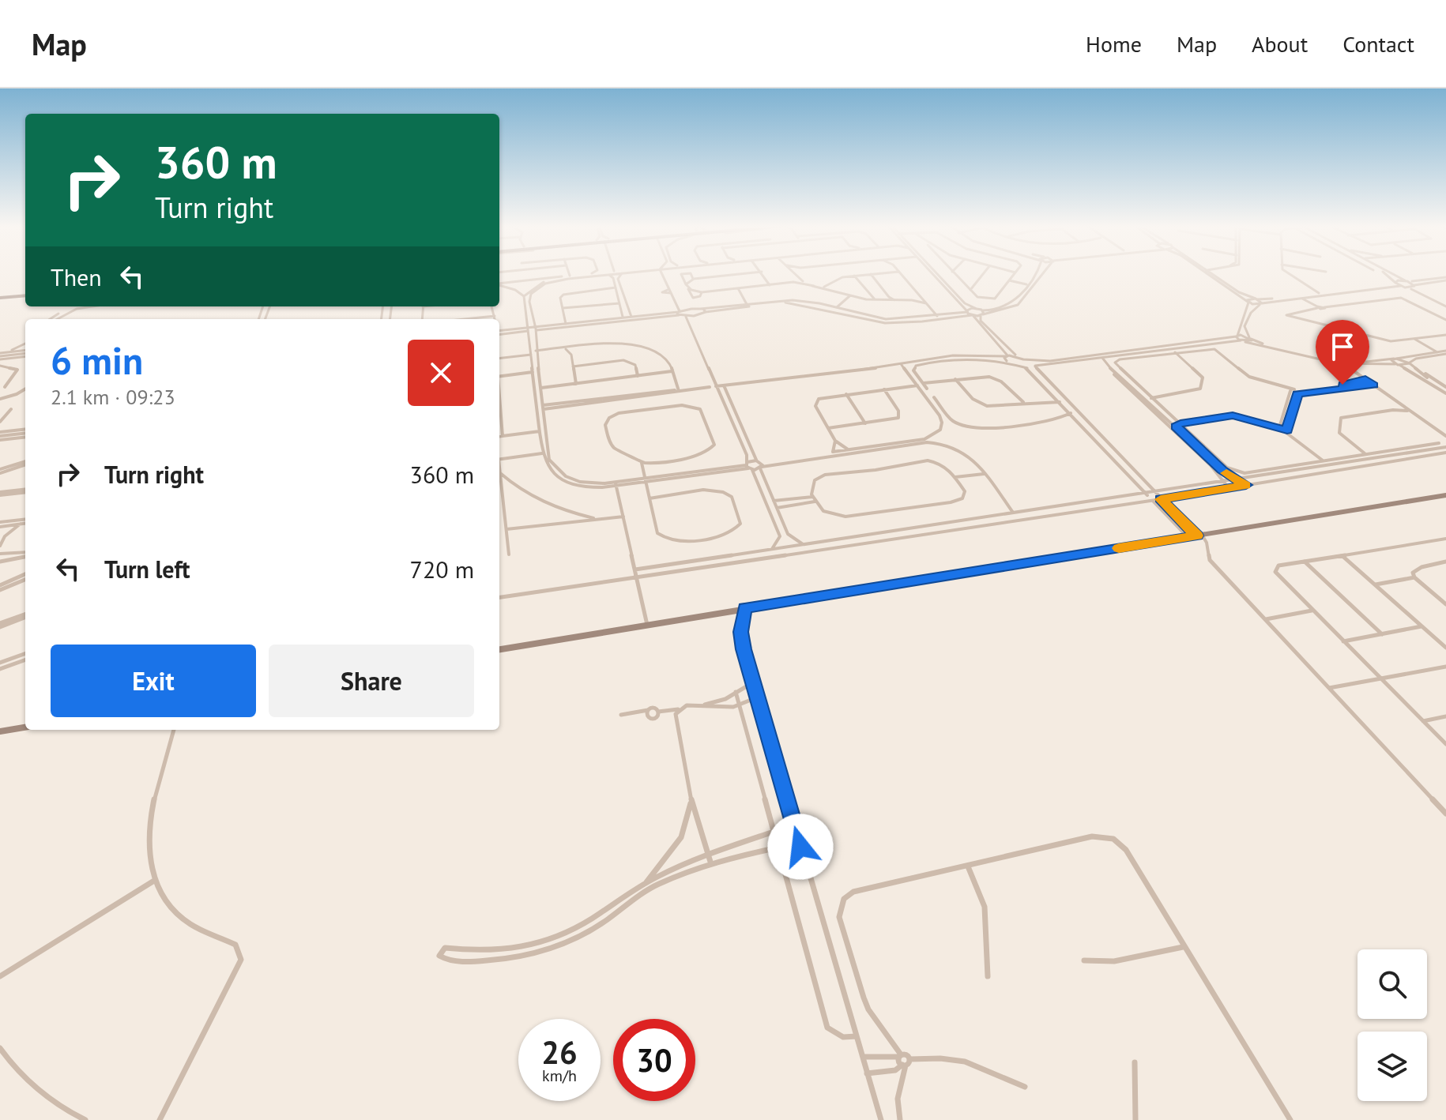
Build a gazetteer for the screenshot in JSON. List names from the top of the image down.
{
  "page": {
    "header": "Map",
    "nav": [
      "Home",
      "Map",
      "About",
      "Contact"
    ],
    "turn": ["360 m", "Turn right"],
    "then": "Then",
    "heading": ["6 min", "2.1 km · 09:23"],
    "list": [
      {
        "name": "Turn right",
        "value": "360 m"
      },
      {
        "name": "Turn left",
        "value": "720 m"
      }
    ],
    "buttons": ["Exit", "Share"],
    "speed": "26 km/h",
    "limit": "30"
  }
}
